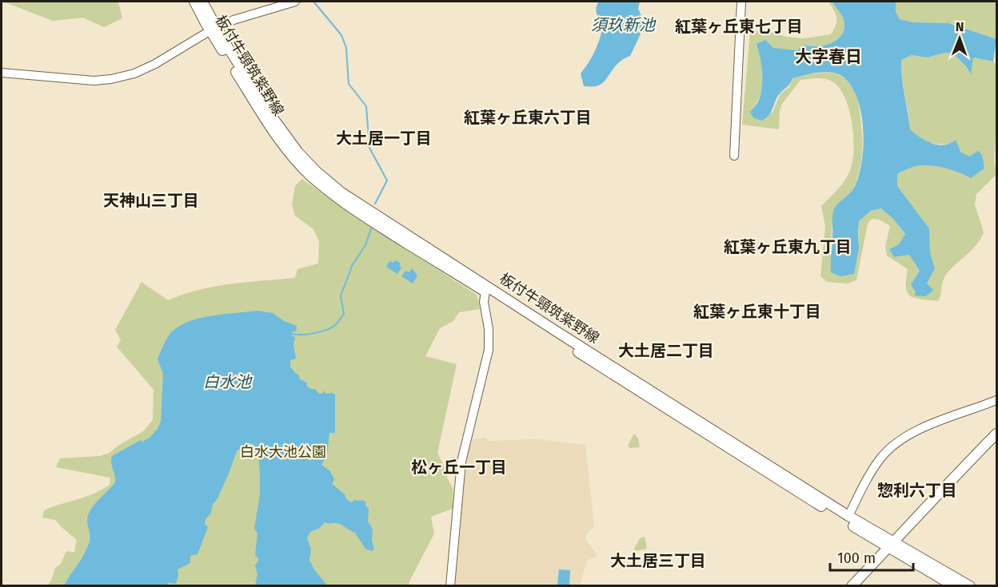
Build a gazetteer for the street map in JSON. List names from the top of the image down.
{
  "streets": {
    "main road": ["板付牛頸筑紫野線"]
  },
  "districts": [
    "紅葉ヶ丘東七丁目",
    "大字春日",
    "紅葉ヶ丘東六丁目",
    "大土居一丁目",
    "天神山三丁目",
    "紅葉ヶ丘東九丁目",
    "紅葉ヶ丘東十丁目",
    "大土居二丁目",
    "松ヶ丘一丁目",
    "惣利六丁目",
    "大土居三丁目"
  ],
  "water": ["須玖新池", "白水池"],
  "parks": ["白水大池公園"],
  "scale_bar": "100 m",
  "north": "top"
}
